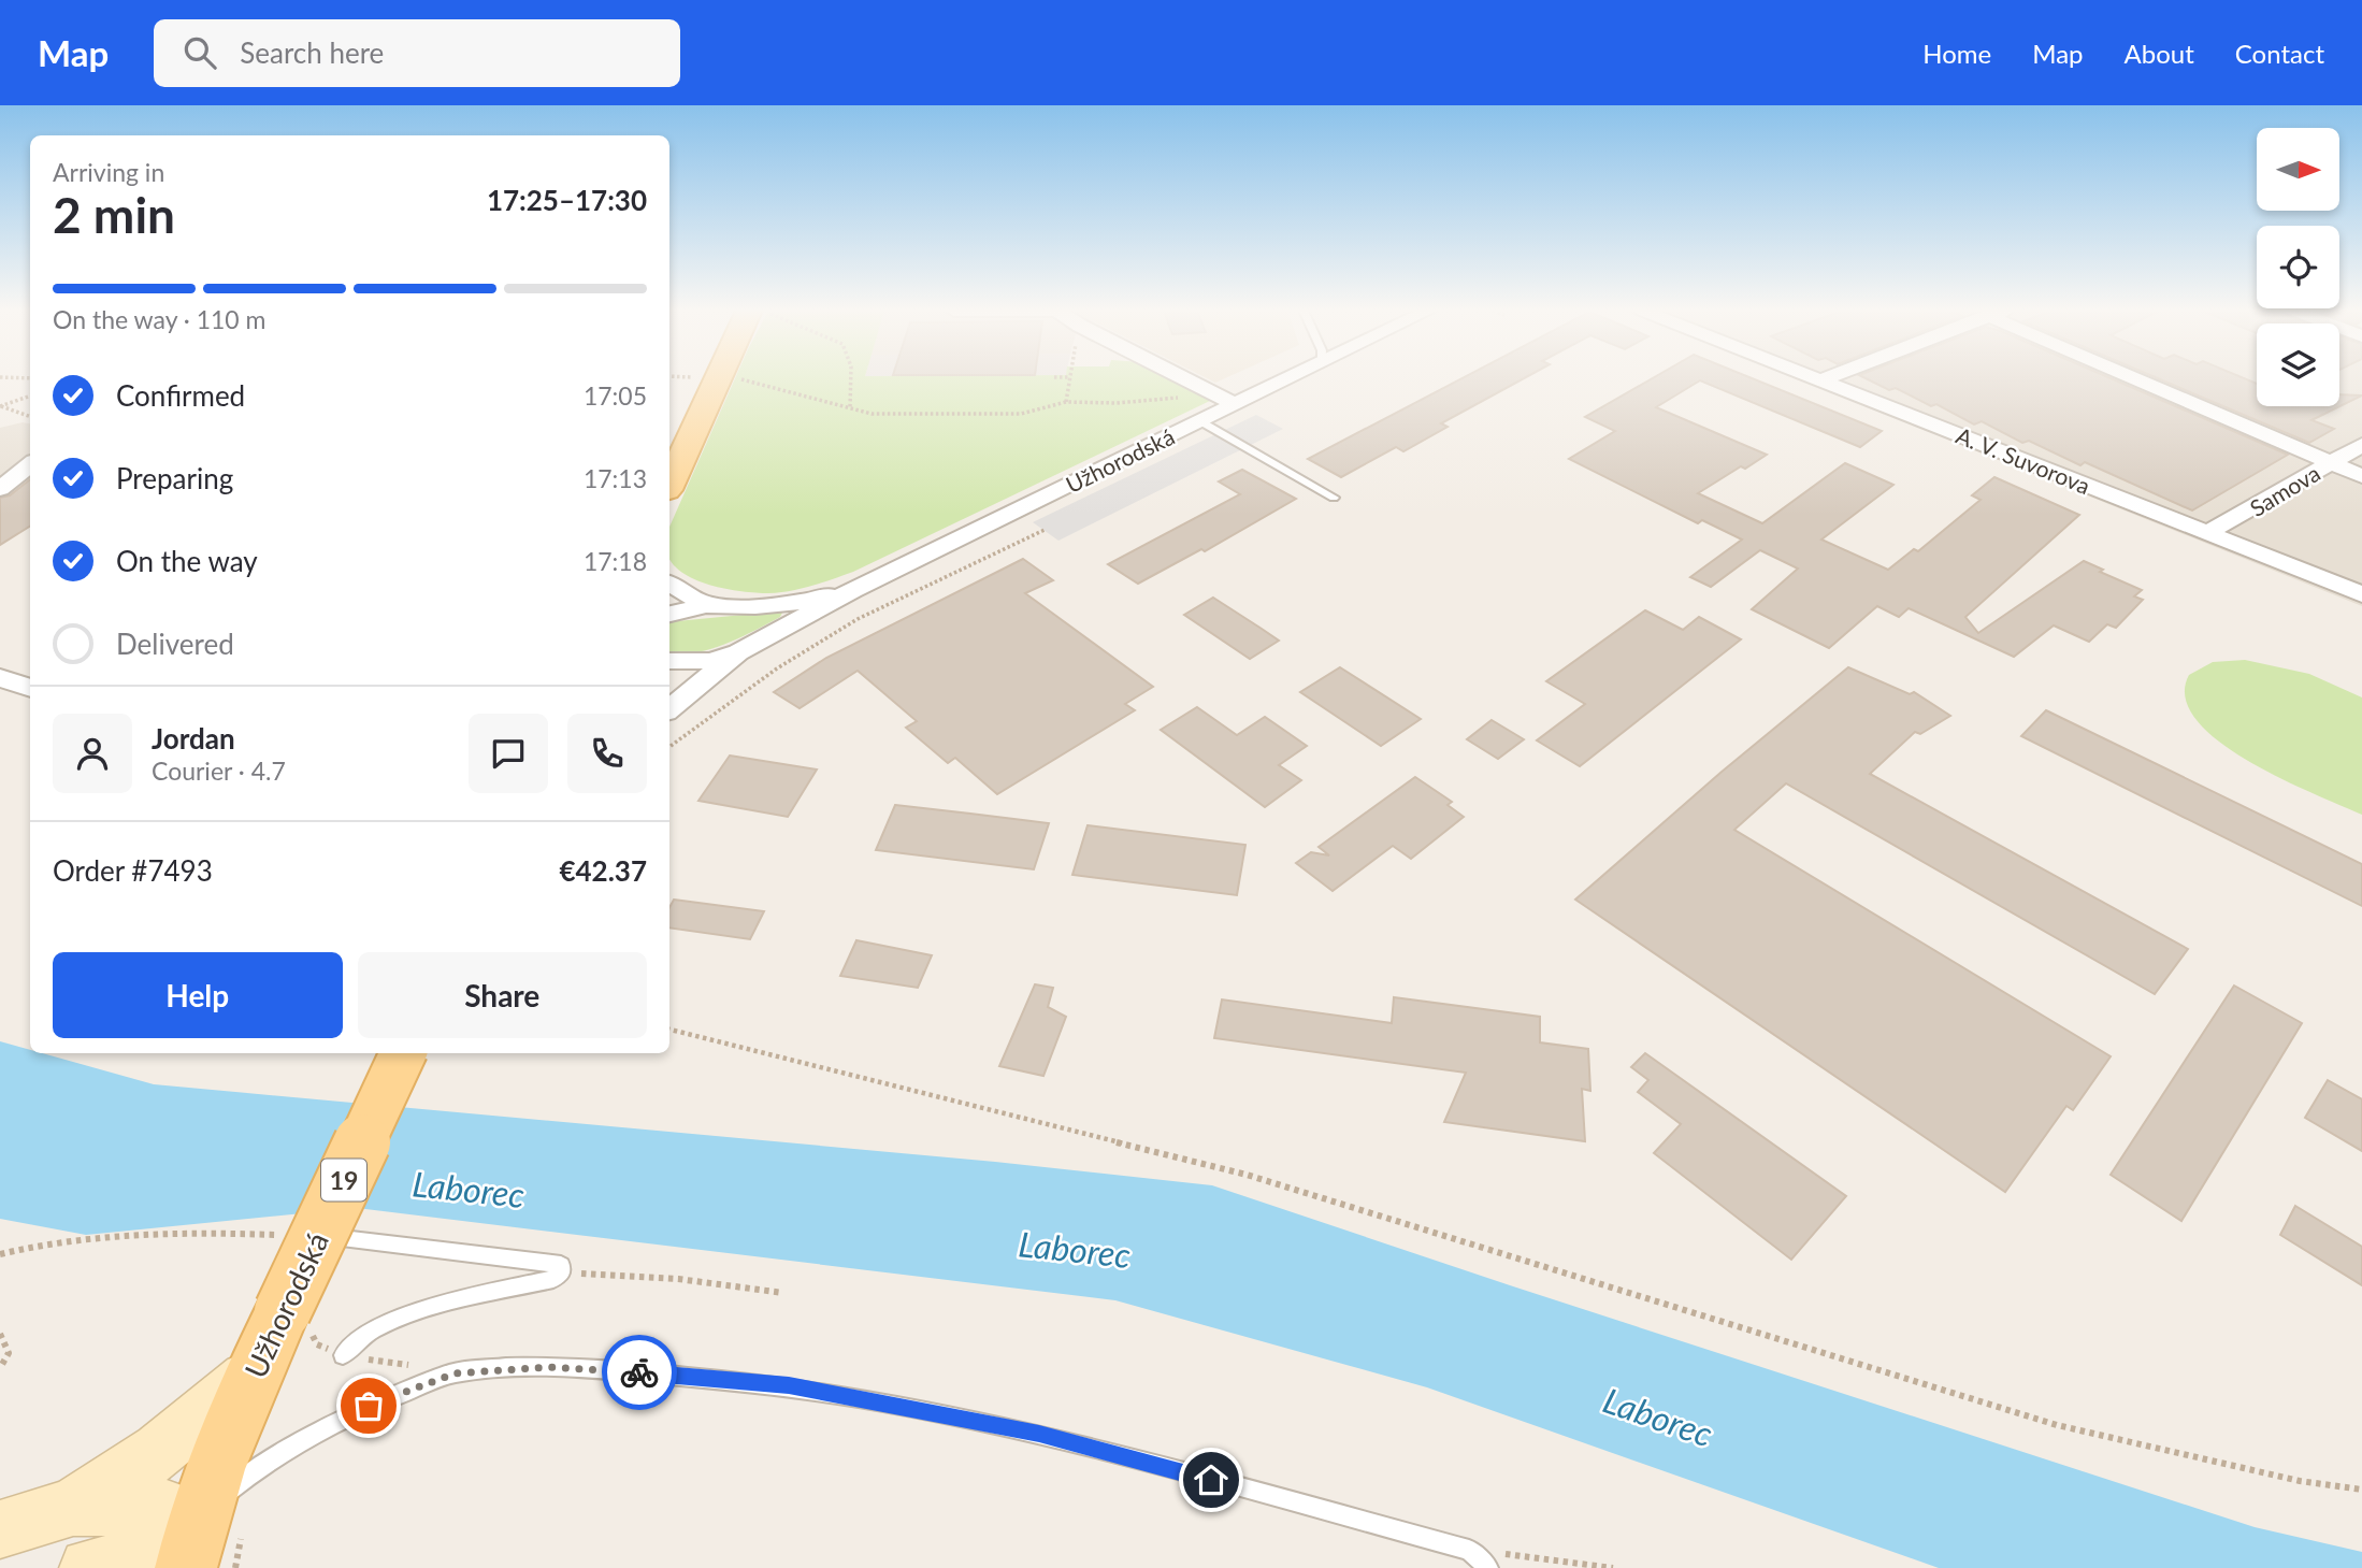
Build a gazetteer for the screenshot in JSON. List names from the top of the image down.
{
  "streets": {
    "main road": ["Užhorodská", "19"],
    "street": ["A. V. Suvorova", "Samova"]
  },
  "crossings": [
    ["A. V. Suvorova", "Samova"]
  ],
  "water": ["Laborec"],
  "north": "right",
  "page": {
    "header": "Map",
    "search": "Search here",
    "nav": [
      "Home",
      "Map",
      "About",
      "Contact"
    ],
    "heading": ["2 min", "Arriving in", "17:25–17:30"],
    "panel": [
      "Jordan",
      "Courier · 4.7",
      "Order #7493",
      "€42.37"
    ],
    "bar": "On the way · 110 m",
    "list": [
      ["Confirmed", "17:05"],
      ["Preparing", "17:13"],
      ["On the way", "17:18"],
      "Delivered"
    ],
    "buttons": ["Help", "Share"]
  }
}
